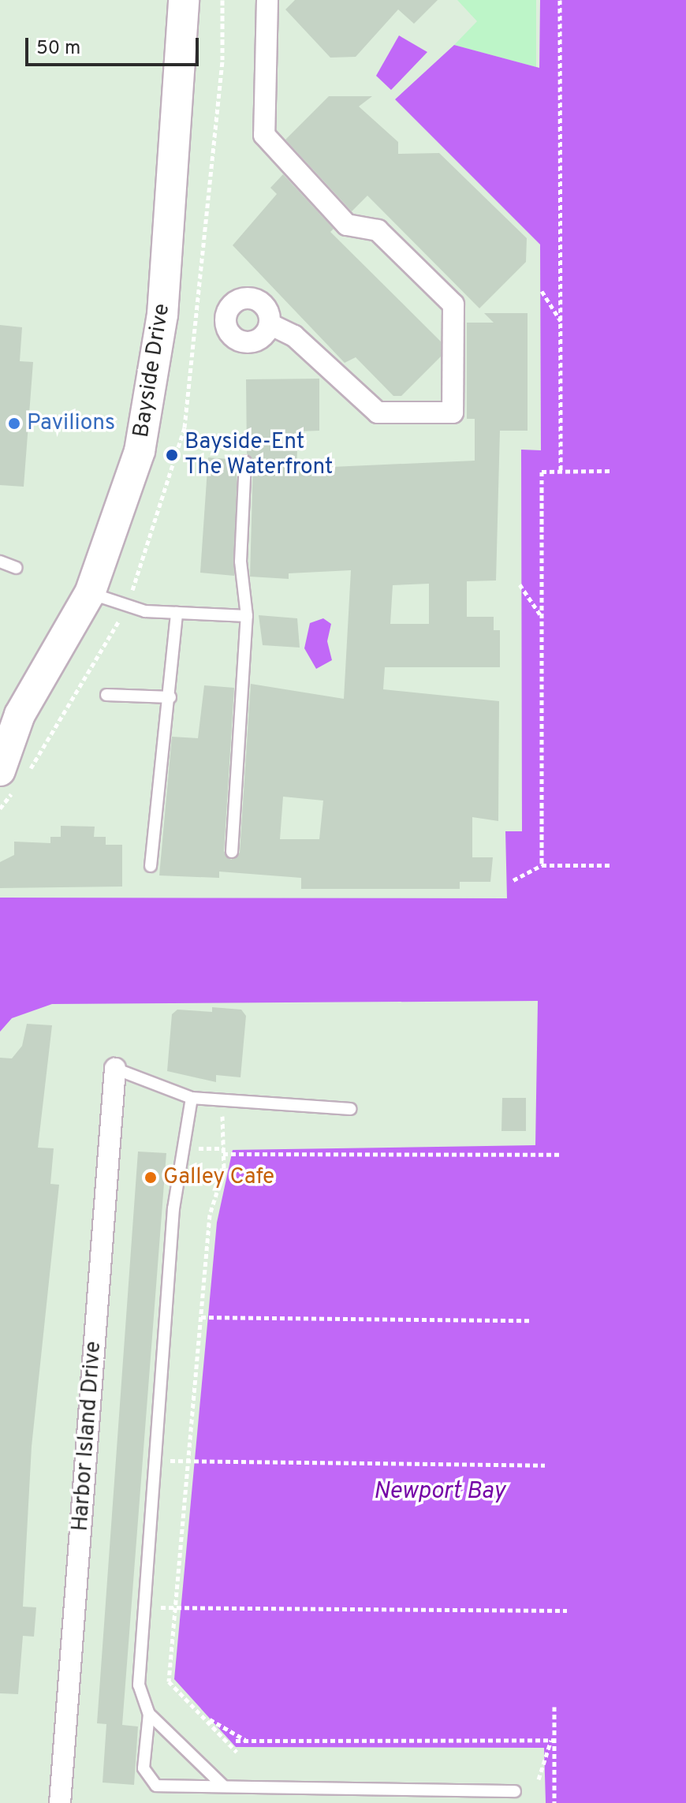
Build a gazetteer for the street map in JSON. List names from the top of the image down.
{
  "streets": {
    "main road": ["Bayside Drive"],
    "street": ["Harbor Island Drive"]
  },
  "water": ["Newport Bay"],
  "places": ["Pavilions", "Bayside-Ent The Waterfront", "Galley Cafe"],
  "scale_bar": "50 m"
}
